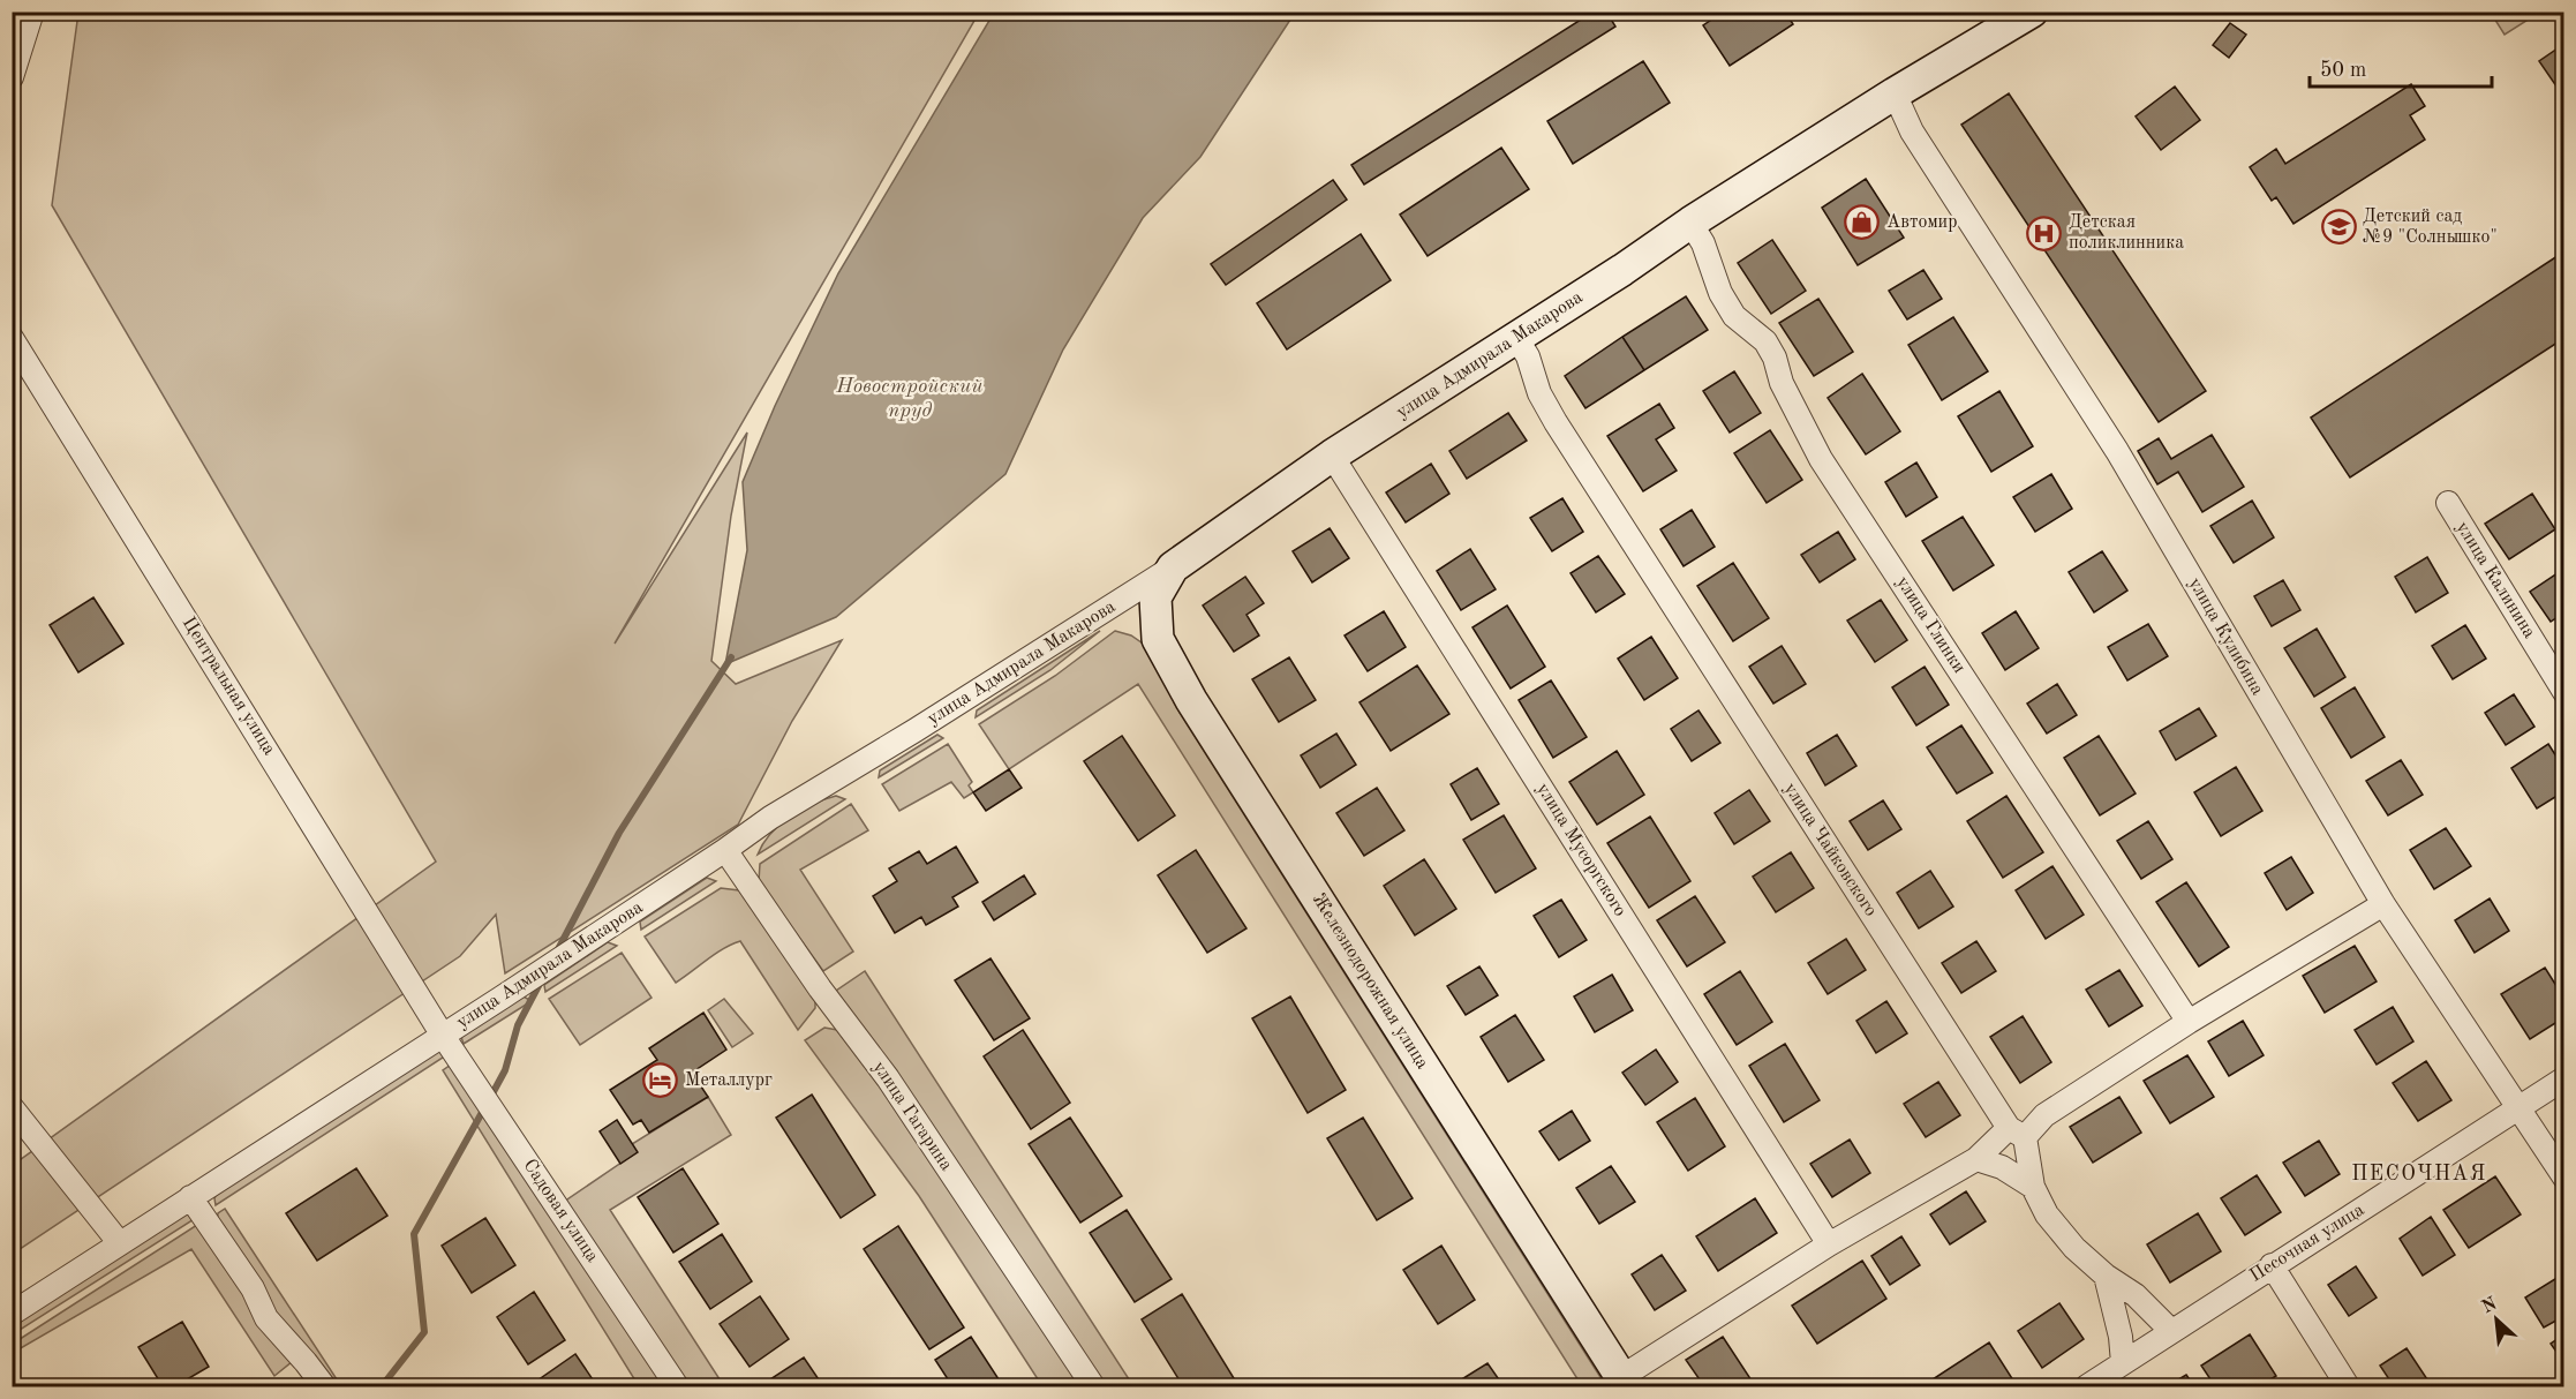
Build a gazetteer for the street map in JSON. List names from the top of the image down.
{
  "streets": {
    "street": [
      "улица Адмирала Макарова",
      "улица Калинина",
      "улица Глинки",
      "улица Кулибина",
      "Центральная улица",
      "улица Мусоргского",
      "улица Чайковского",
      "Железнодорожная улица",
      "улица Гагарина",
      "Садовая улица",
      "Песочная улица"
    ]
  },
  "crossings": [
    ["улица Адмирала Макарова", "улица Глинки"],
    ["улица Адмирала Макарова", "улица Кулибина"],
    ["улица Адмирала Макарова", "Центральная улица"],
    ["улица Адмирала Макарова", "улица Мусоргского"],
    ["улица Адмирала Макарова", "улица Чайковского"],
    ["улица Адмирала Макарова", "Железнодорожная улица"],
    ["улица Адмирала Макарова", "улица Гагарина"],
    ["улица Адмирала Макарова", "Садовая улица"],
    ["улица Кулибина", "Песочная улица"],
    ["Центральная улица", "Садовая улица"],
    ["улица Чайковского", "Песочная улица"]
  ],
  "districts": ["ПЕСОЧНАЯ"],
  "water": ["Новостройский пруд"],
  "places": {
    "shop": ["Автомир"],
    "school or university": ["Детский сад №9 \"Солнышко\""],
    "hospital": ["Детская поликлинника"],
    "hotel": ["Металлург"]
  },
  "scale_bar": "50 m",
  "north": "top left"
}
